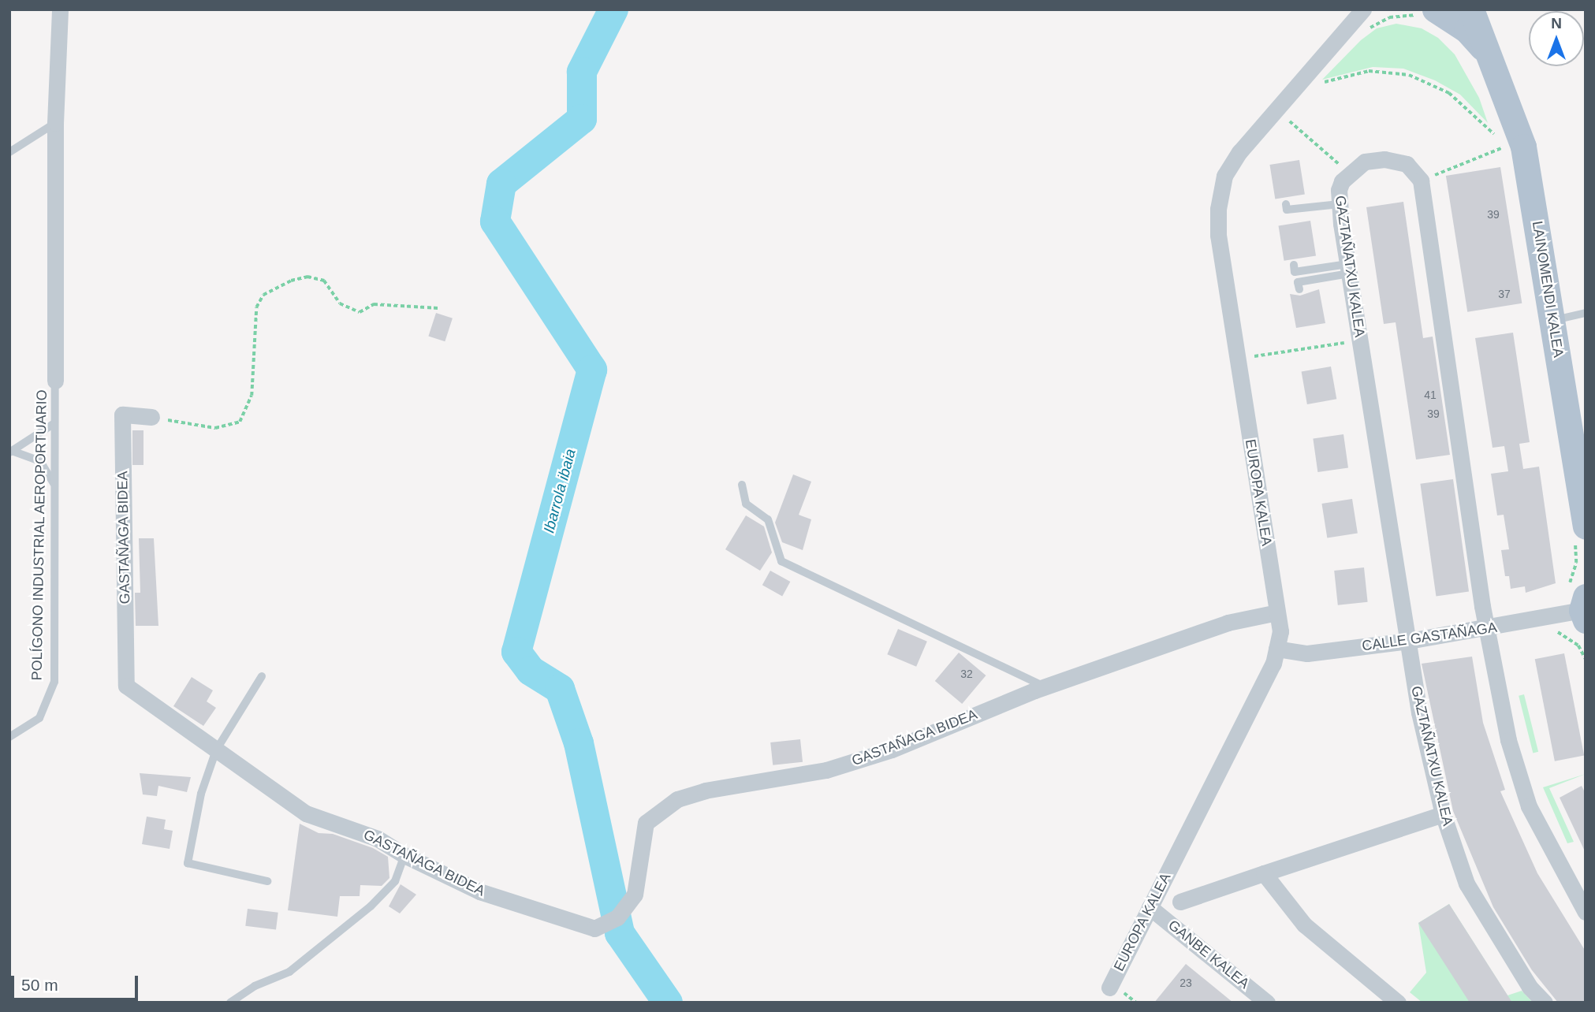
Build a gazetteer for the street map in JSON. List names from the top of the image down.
{
  "streets": {
    "main road": ["LAINOMENDI KALEA"],
    "street": [
      "GAZTAÑATXU KALEA",
      "EUROPA KALEA",
      "GASTAÑAGA BIDEA",
      "CALLE GASTAÑAGA",
      "GANBE KALEA"
    ],
    "lane": ["POLÍGONO INDUSTRIAL AEROPORTUARIO"]
  },
  "crossings": [
    ["GAZTAÑATXU KALEA", "CALLE GASTAÑAGA"],
    ["EUROPA KALEA", "GASTAÑAGA BIDEA"],
    ["EUROPA KALEA", "CALLE GASTAÑAGA"],
    ["EUROPA KALEA", "GANBE KALEA"]
  ],
  "water": ["Ibarrola ibaia"],
  "house_numbers": [
    "39",
    "37",
    "41",
    "39",
    "32",
    "23"
  ],
  "scale_bar": "50 m",
  "north": "top"
}
